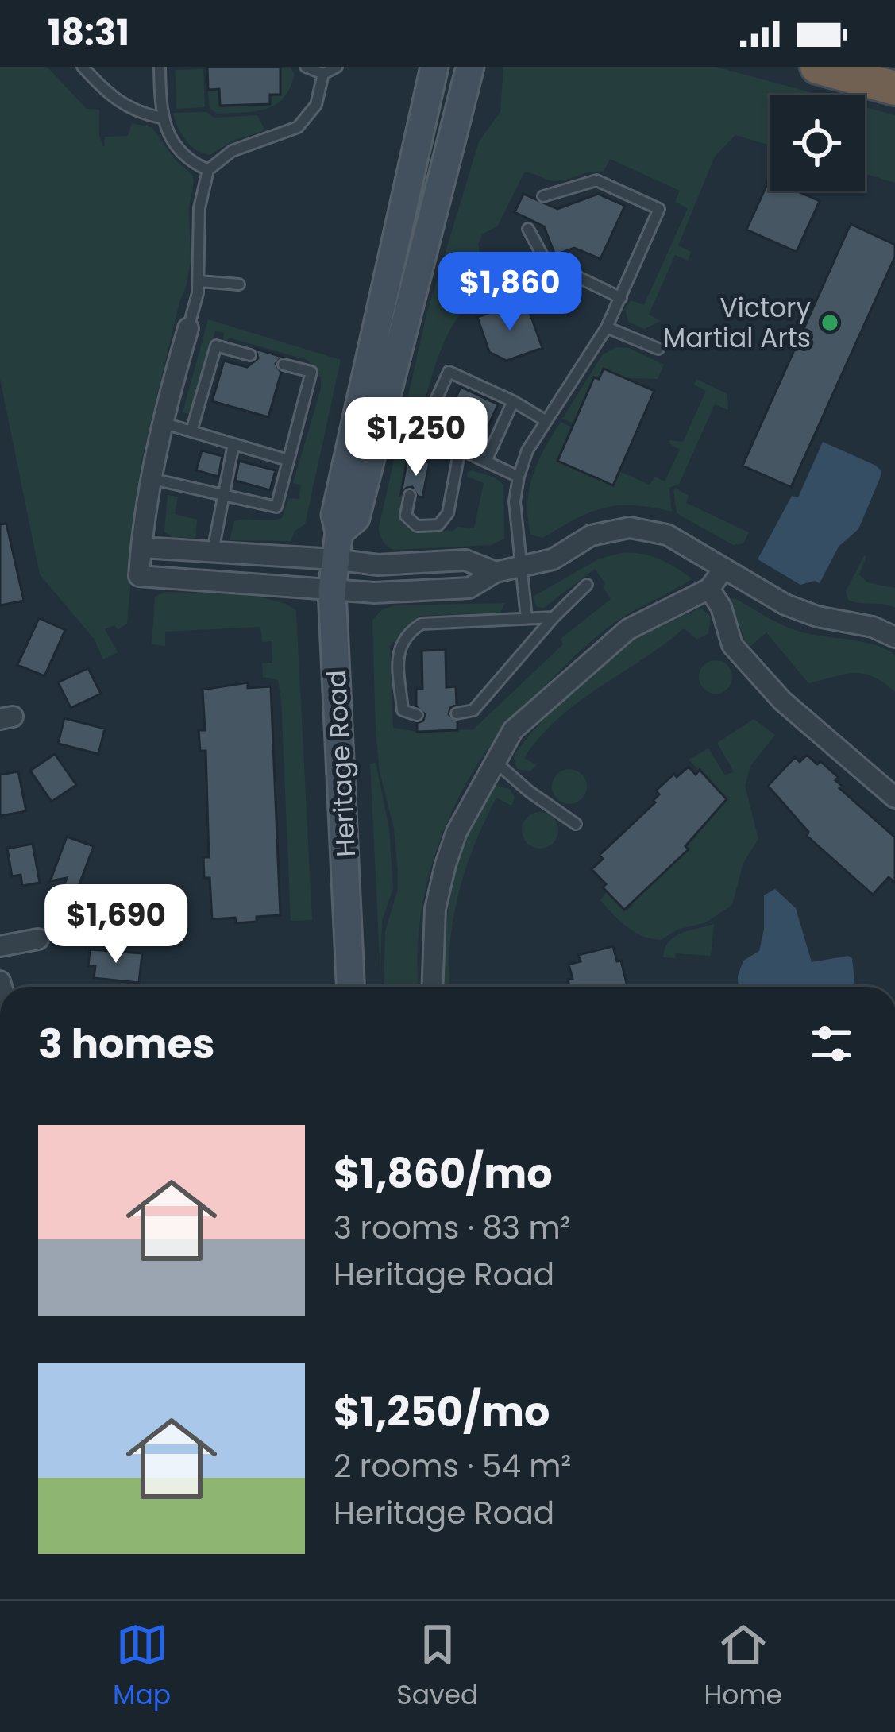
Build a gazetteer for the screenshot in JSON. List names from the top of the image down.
{
  "streets": {
    "main road": ["Heritage Road"]
  },
  "places": ["Victory Martial Arts"],
  "page": {
    "status": "18:31",
    "price": ["$1,860", "$1,250", "$1,690"],
    "heading": "3 homes",
    "list": [
      {
        "name": "$1,860/mo",
        "note": "3 rooms · 83 m² · Heritage Road"
      },
      {
        "name": "$1,250/mo",
        "note": "2 rooms · 54 m² · Heritage Road"
      }
    ],
    "tabs": ["Map", "Saved", "Home"]
  }
}
